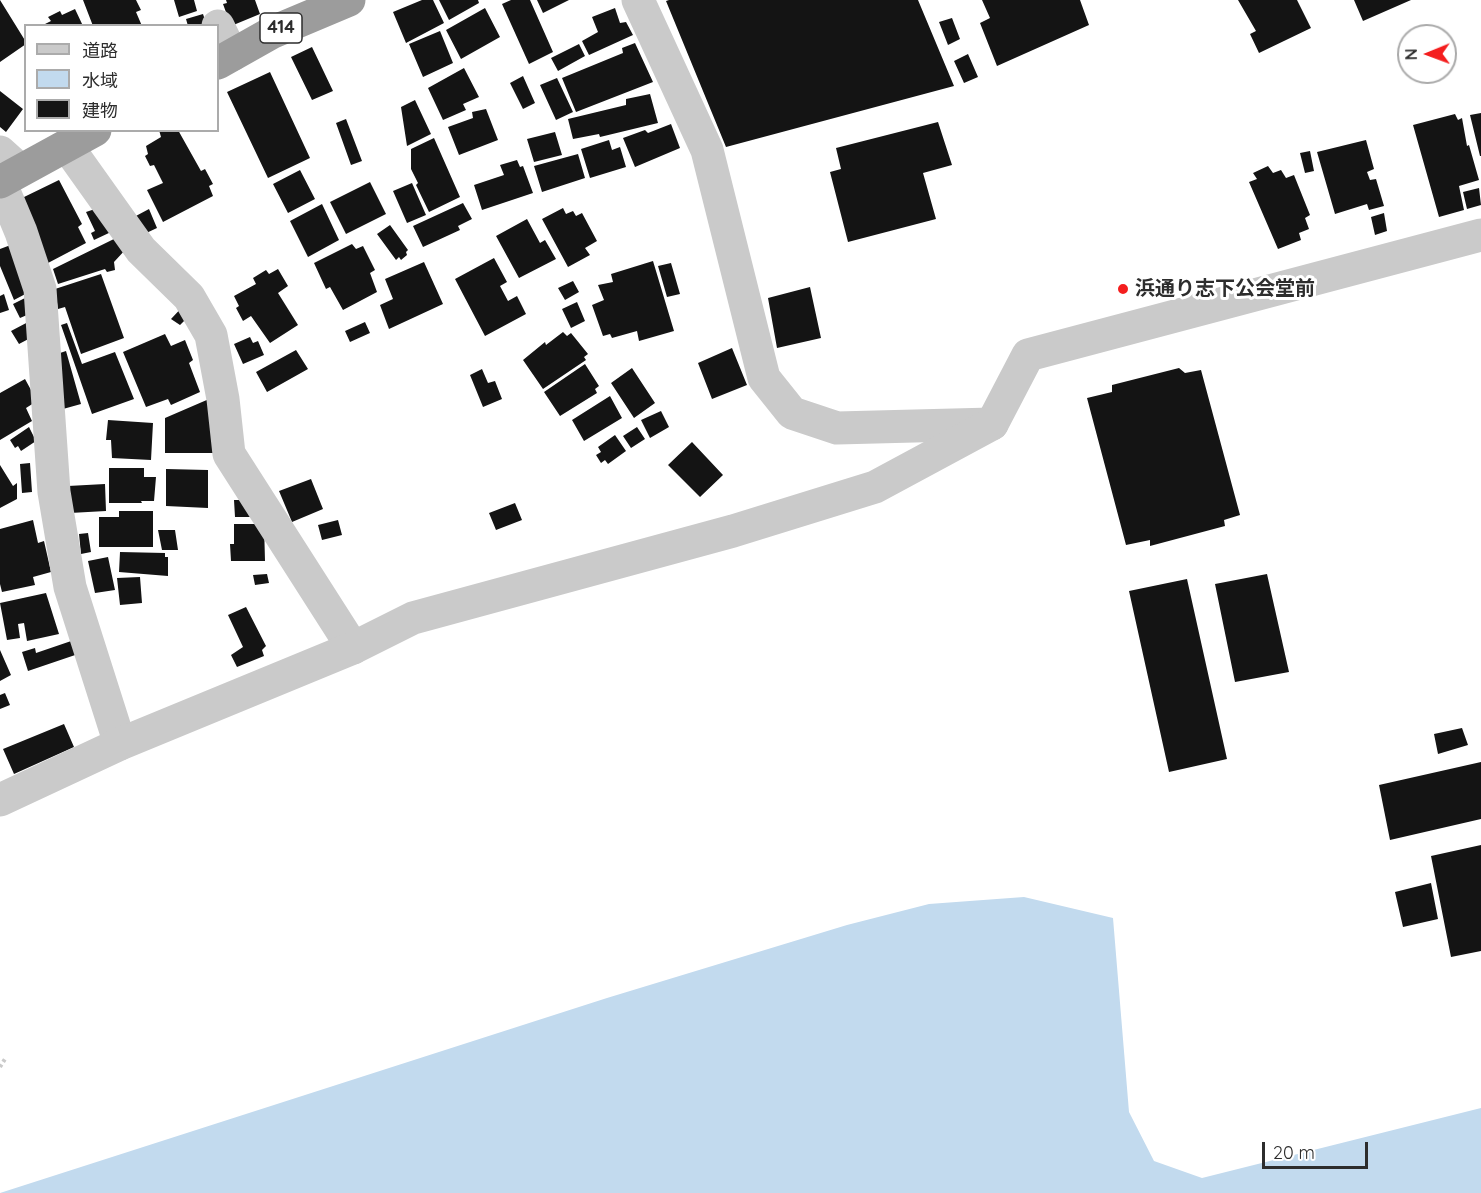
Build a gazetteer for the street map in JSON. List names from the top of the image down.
{
  "streets": {
    "highway": ["414"]
  },
  "places": ["浜通り志下公会堂前"],
  "legend": ["道路", "水域", "建物"],
  "scale_bar": "20 m",
  "north": "left"
}
